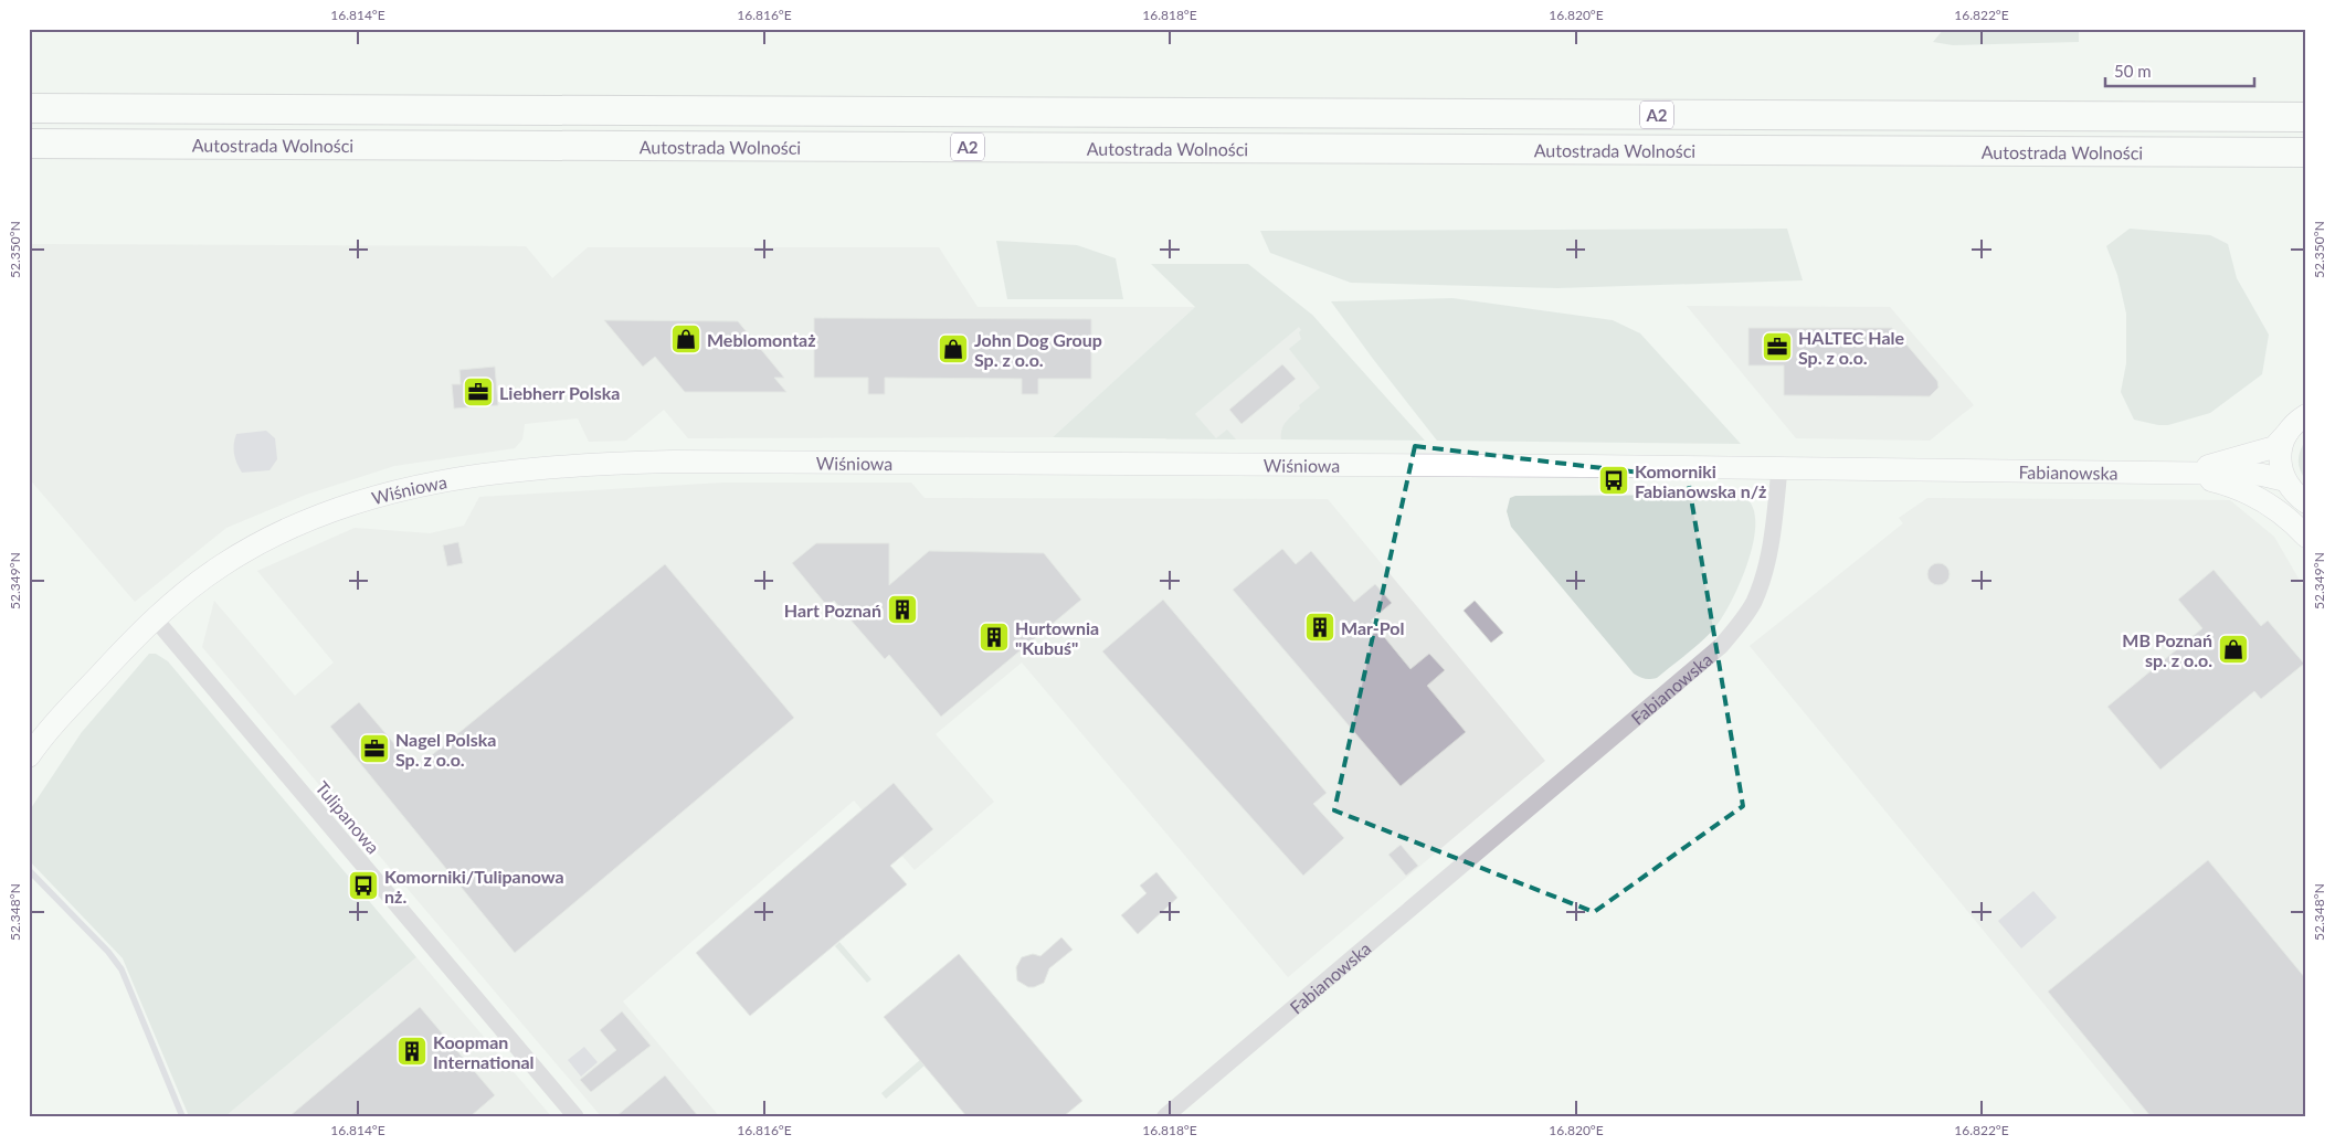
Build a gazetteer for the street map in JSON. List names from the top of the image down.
{
  "streets": {
    "highway": ["A2", "Autostrada Wolności"],
    "street": ["Wiśniowa", "Fabianowska", "Tulipanowa"]
  },
  "crossings": [
    ["Wiśniowa", "Fabianowska"],
    ["Wiśniowa", "Tulipanowa"]
  ],
  "places": {
    "shop": ["Meblomontaż", "John Dog Group Sp. z o.o.", "MB Poznań sp. z o.o."],
    "office": ["HALTEC Hale Sp. z o.o.", "Liebherr Polska", "Nagel Polska Sp. z o.o."],
    "bus stop": ["Komorniki Fabianowska n/ż", "Komorniki/Tulipanowa nż."],
    "building": [
      "Hart Poznań",
      "Mar-Pol",
      "Hurtownia \"Kubuś\"",
      "Koopman International"
    ]
  },
  "scale_bar": "50 m",
  "coordinates": [
    "16.814°E",
    "16.816°E",
    "16.818°E",
    "16.820°E",
    "16.822°E",
    "52.350°N",
    "52.349°N",
    "52.348°N"
  ]
}
